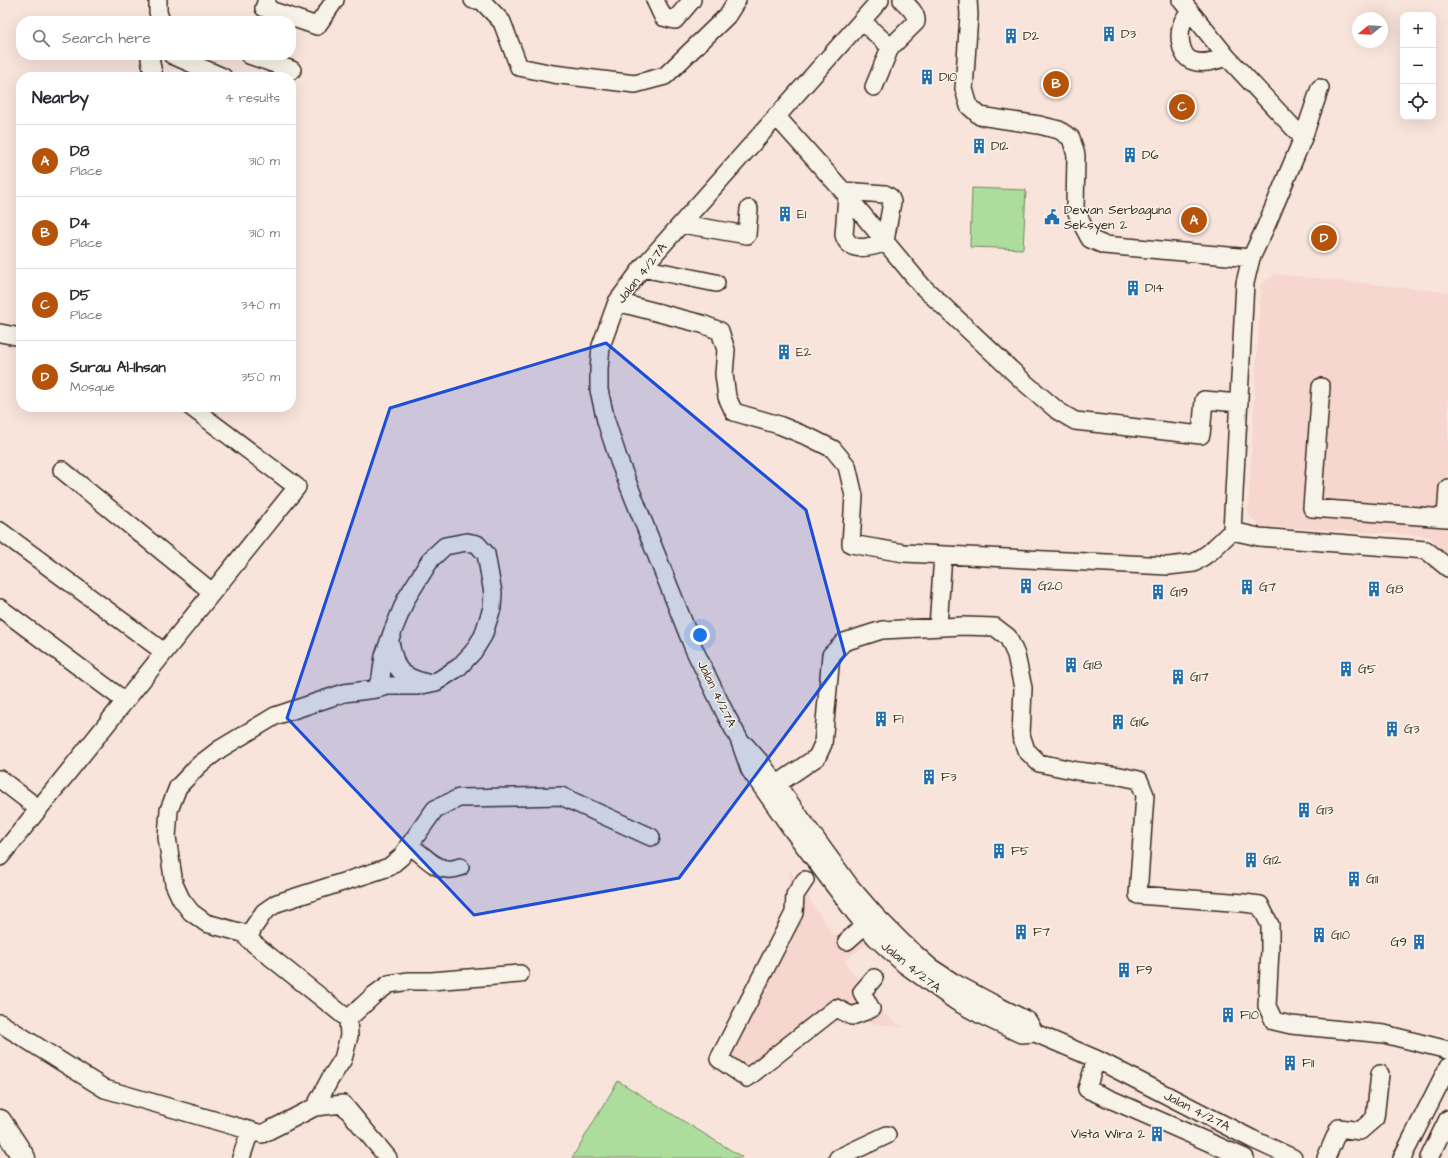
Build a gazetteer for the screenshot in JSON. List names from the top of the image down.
{
  "streets": {
    "street": ["Jalan 4/27A"]
  },
  "places": {
    "building": [
      "D3",
      "D2",
      "D10",
      "D12",
      "D6",
      "E1",
      "D14",
      "E2",
      "G20",
      "G7",
      "G8",
      "G19",
      "G18",
      "G5",
      "G17",
      "F1",
      "G16",
      "G3",
      "F3",
      "G13",
      "F5",
      "G12",
      "G11",
      "F7",
      "G10",
      "G9",
      "F9",
      "F10",
      "F11",
      "Vista Wira 2"
    ],
    "public building": ["Dewan Serbaguna Seksyen 2"]
  },
  "north": "left",
  "page": {
    "map_buttons": ["+", "−"],
    "search": "Search here",
    "pins": [
      "B",
      "C",
      "A",
      "D"
    ],
    "heading": ["Nearby", "4 results"],
    "list": [
      {
        "mark": "A",
        "name": "D8",
        "note": "Place",
        "value": "310 m"
      },
      {
        "mark": "B",
        "name": "D4",
        "note": "Place",
        "value": "310 m"
      },
      {
        "mark": "C",
        "name": "D5",
        "note": "Place",
        "value": "340 m"
      },
      {
        "mark": "D",
        "name": "Surau Al-Ihsan",
        "note": "Mosque",
        "value": "350 m"
      }
    ]
  }
}
